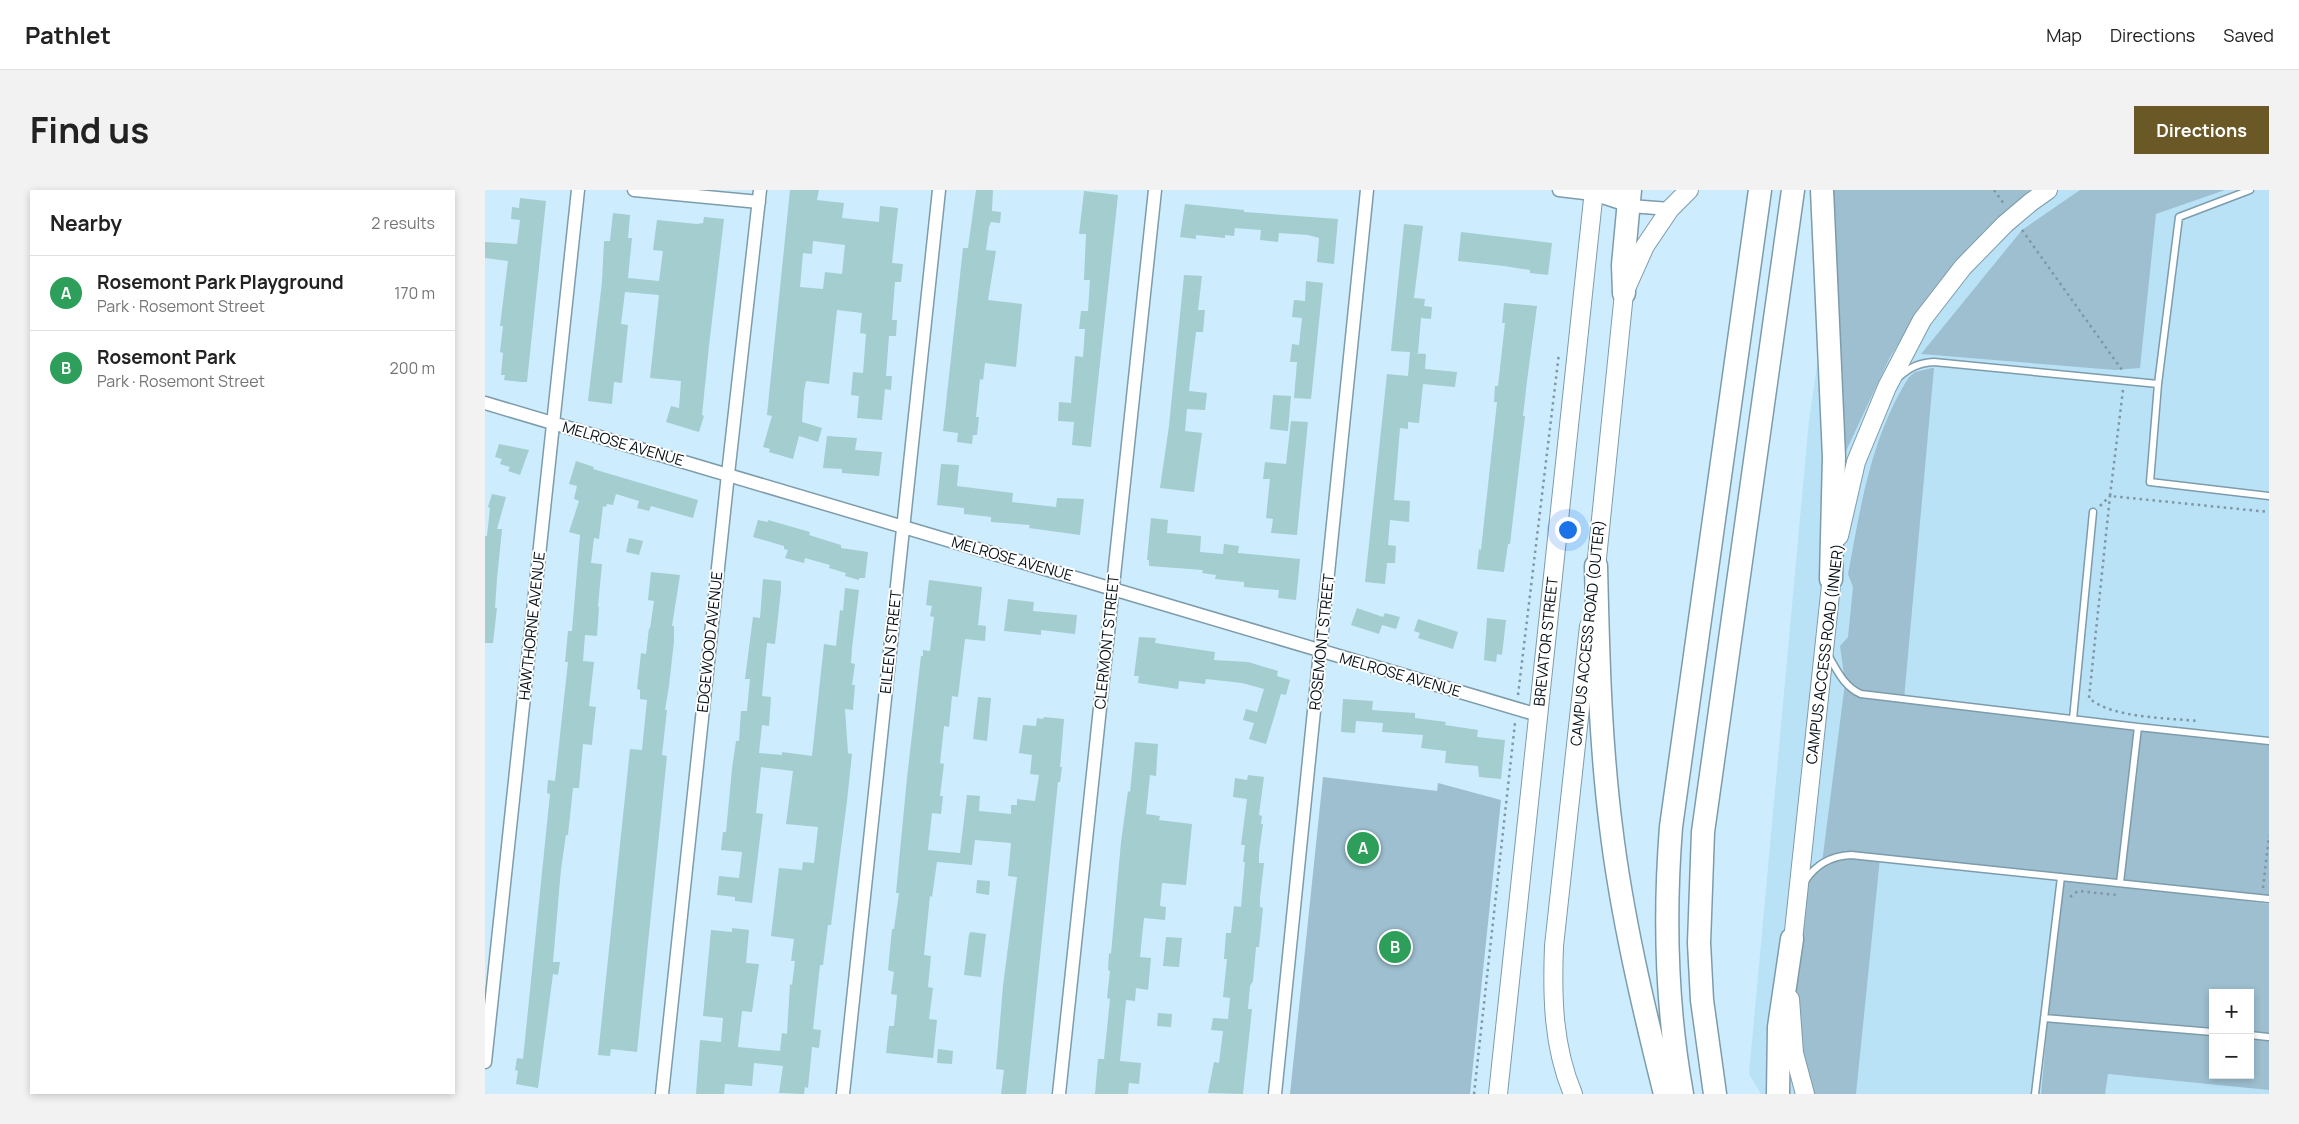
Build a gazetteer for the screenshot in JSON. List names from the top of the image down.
{
  "streets": {
    "street": [
      "MELROSE AVENUE",
      "HAWTHORNE AVENUE",
      "CAMPUS ACCESS ROAD (OUTER)",
      "EDGEWOOD AVENUE",
      "EILEEN STREET",
      "CLERMONT STREET",
      "ROSEMONT STREET",
      "BREVATOR STREET",
      "CAMPUS ACCESS ROAD (INNER)"
    ]
  },
  "crossings": [
    ["MELROSE AVENUE", "HAWTHORNE AVENUE"],
    ["MELROSE AVENUE", "EDGEWOOD AVENUE"],
    ["MELROSE AVENUE", "EILEEN STREET"],
    ["MELROSE AVENUE", "CLERMONT STREET"],
    ["MELROSE AVENUE", "ROSEMONT STREET"],
    ["MELROSE AVENUE", "BREVATOR STREET"]
  ],
  "page": {
    "header": "Pathlet",
    "nav": ["Map", "Directions", "Saved"],
    "title": "Find us",
    "buttons": "Directions",
    "heading": ["Nearby", "2 results"],
    "list": [
      {
        "mark": "A",
        "name": "Rosemont Park Playground",
        "note": "Park · Rosemont Street",
        "value": "170 m"
      },
      {
        "mark": "B",
        "name": "Rosemont Park",
        "note": "Park · Rosemont Street",
        "value": "200 m"
      }
    ],
    "pins": ["A", "B"],
    "map_buttons": ["+", "−"]
  }
}
